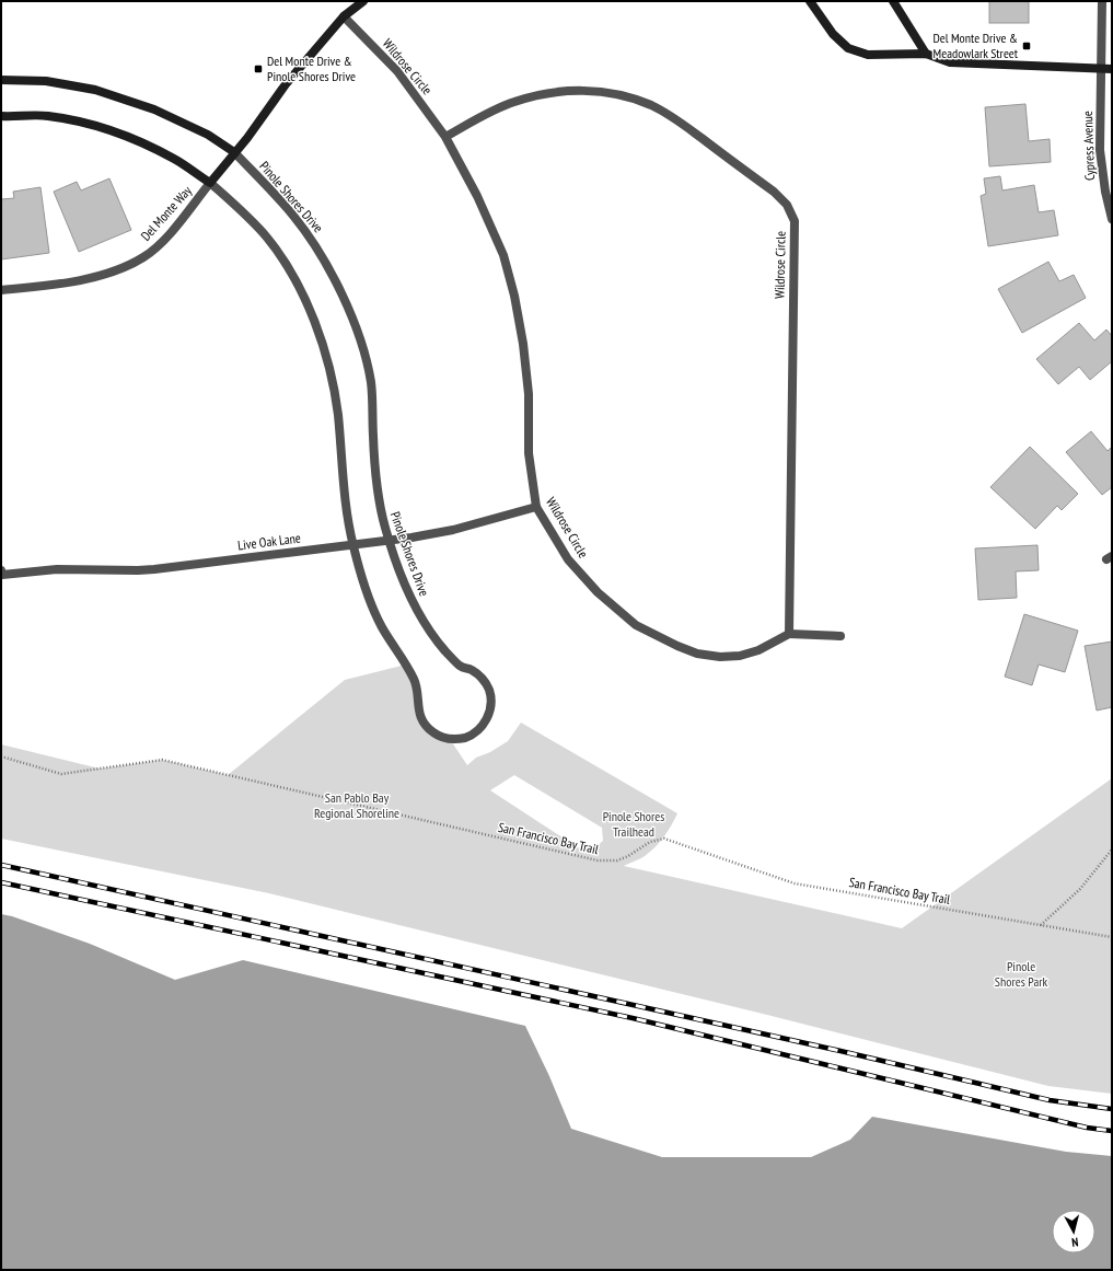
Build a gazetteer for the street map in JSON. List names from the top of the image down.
{
  "streets": {
    "street": [
      "Wildrose Circle",
      "Cypress Avenue",
      "Pinole Shores Drive",
      "Del Monte Way",
      "Live Oak Lane"
    ],
    "path": ["San Francisco Bay Trail"]
  },
  "crossings": [
    ["Wildrose Circle", "Del Monte Way"],
    ["Wildrose Circle", "Live Oak Lane"],
    ["Pinole Shores Drive", "Del Monte Way"],
    ["Pinole Shores Drive", "Live Oak Lane"]
  ],
  "parks": ["San Pablo Bay Regional Shoreline", "Pinole Shores Trailhead", "Pinole Shores Park"],
  "places": {
    "transit": ["Del Monte Drive & Meadowlark Street", "Del Monte Drive & Pinole Shores Drive"]
  },
  "north": "bottom"
}
